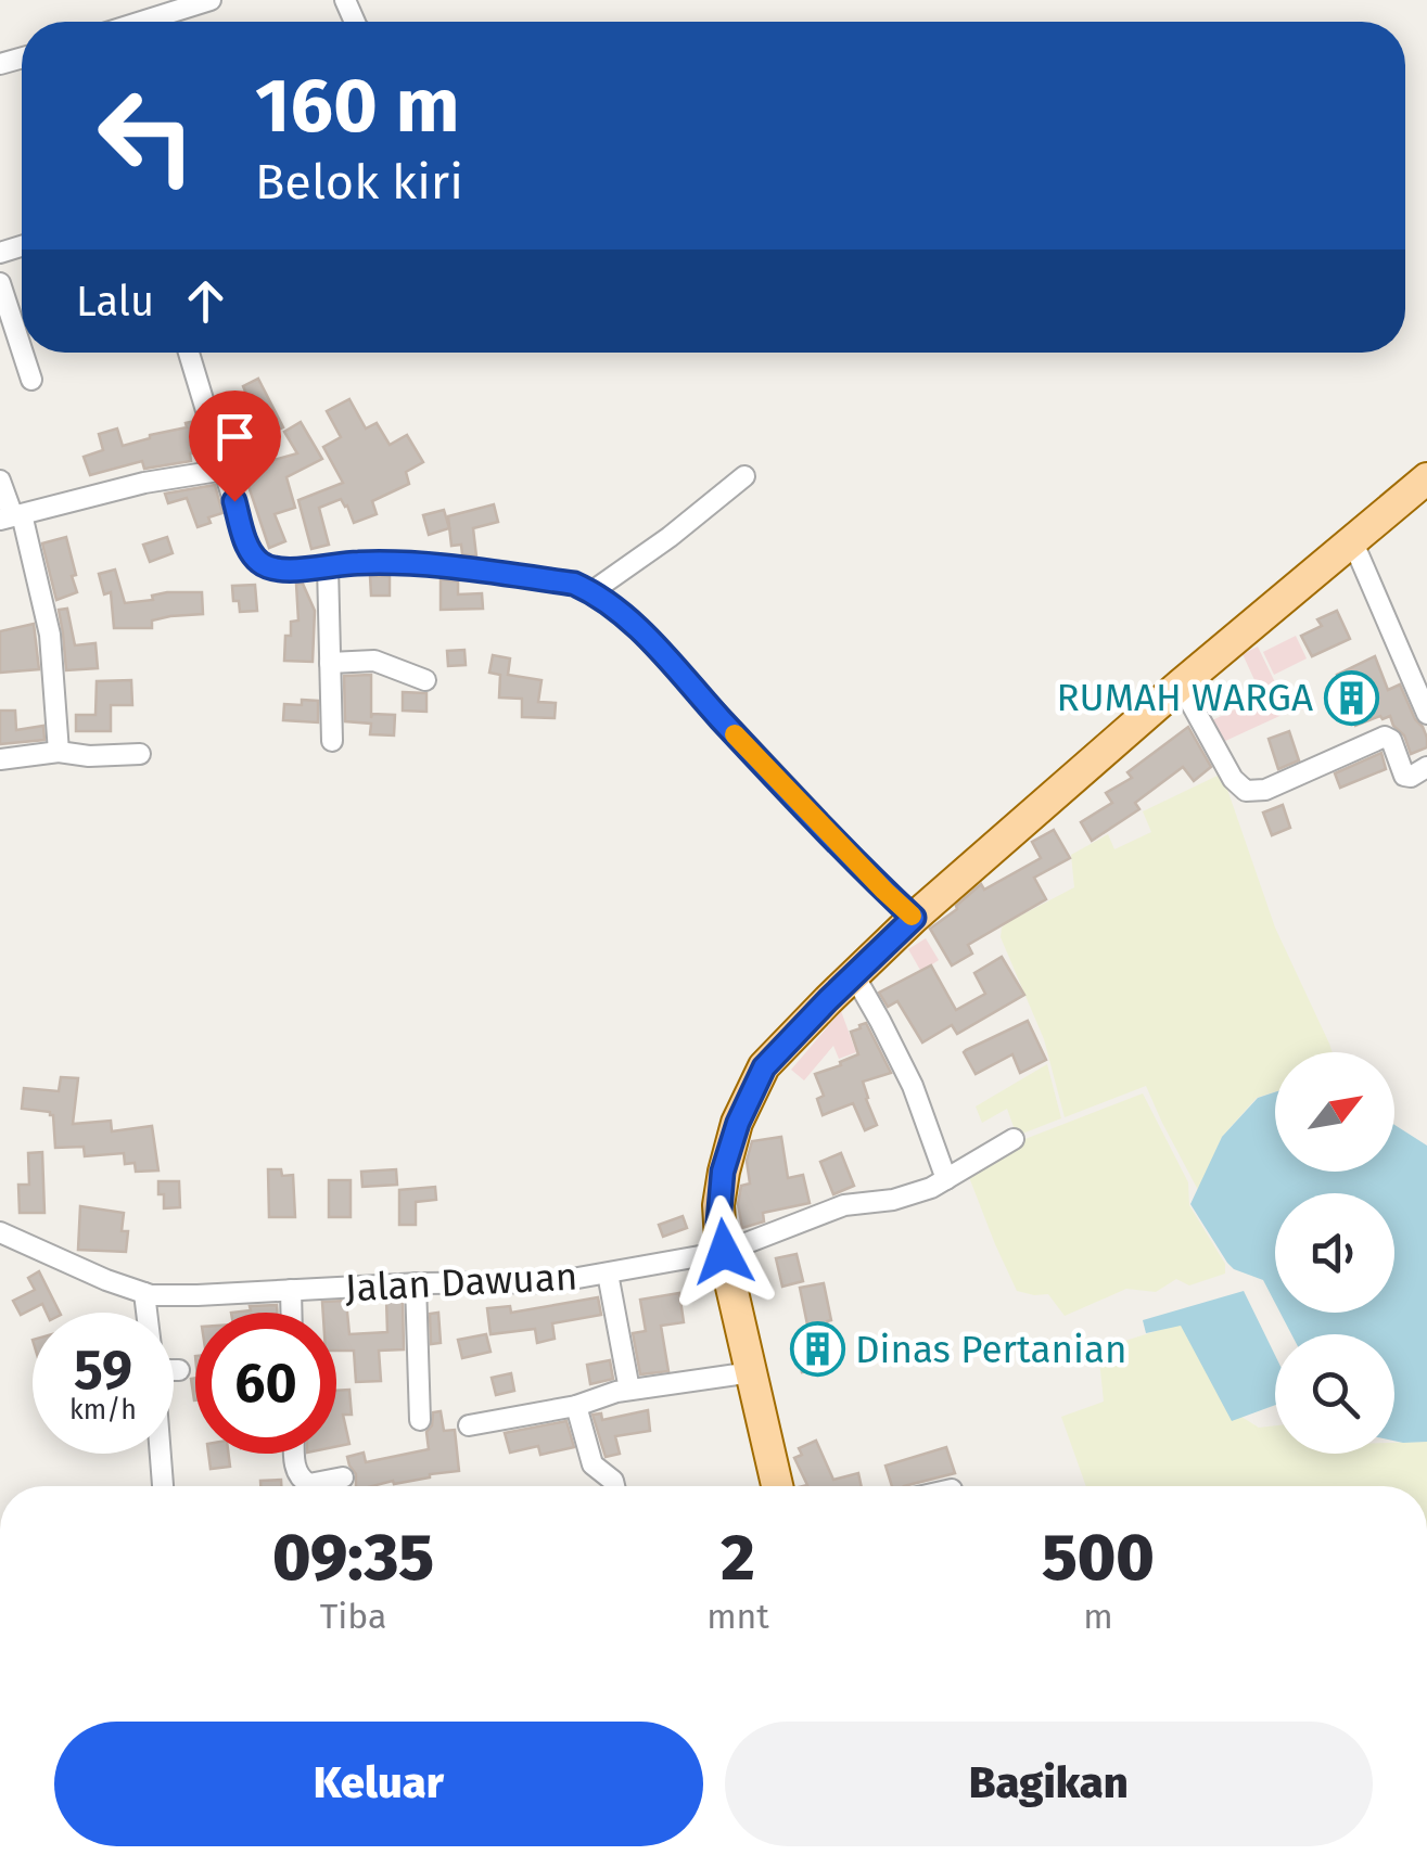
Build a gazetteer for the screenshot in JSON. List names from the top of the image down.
{
  "streets": {
    "street": ["Jalan Dawuan"]
  },
  "places": {
    "building": ["RUMAH WARGA", "Dinas Pertanian"]
  },
  "north": "top right",
  "page": {
    "turn": ["160 m", "Belok kiri"],
    "then": "Lalu",
    "speed": "59 km/h",
    "limit": "60",
    "eta": [
      "09:35",
      "Tiba",
      "2",
      "mnt",
      "500",
      "m"
    ],
    "buttons": ["Keluar", "Bagikan"]
  }
}
